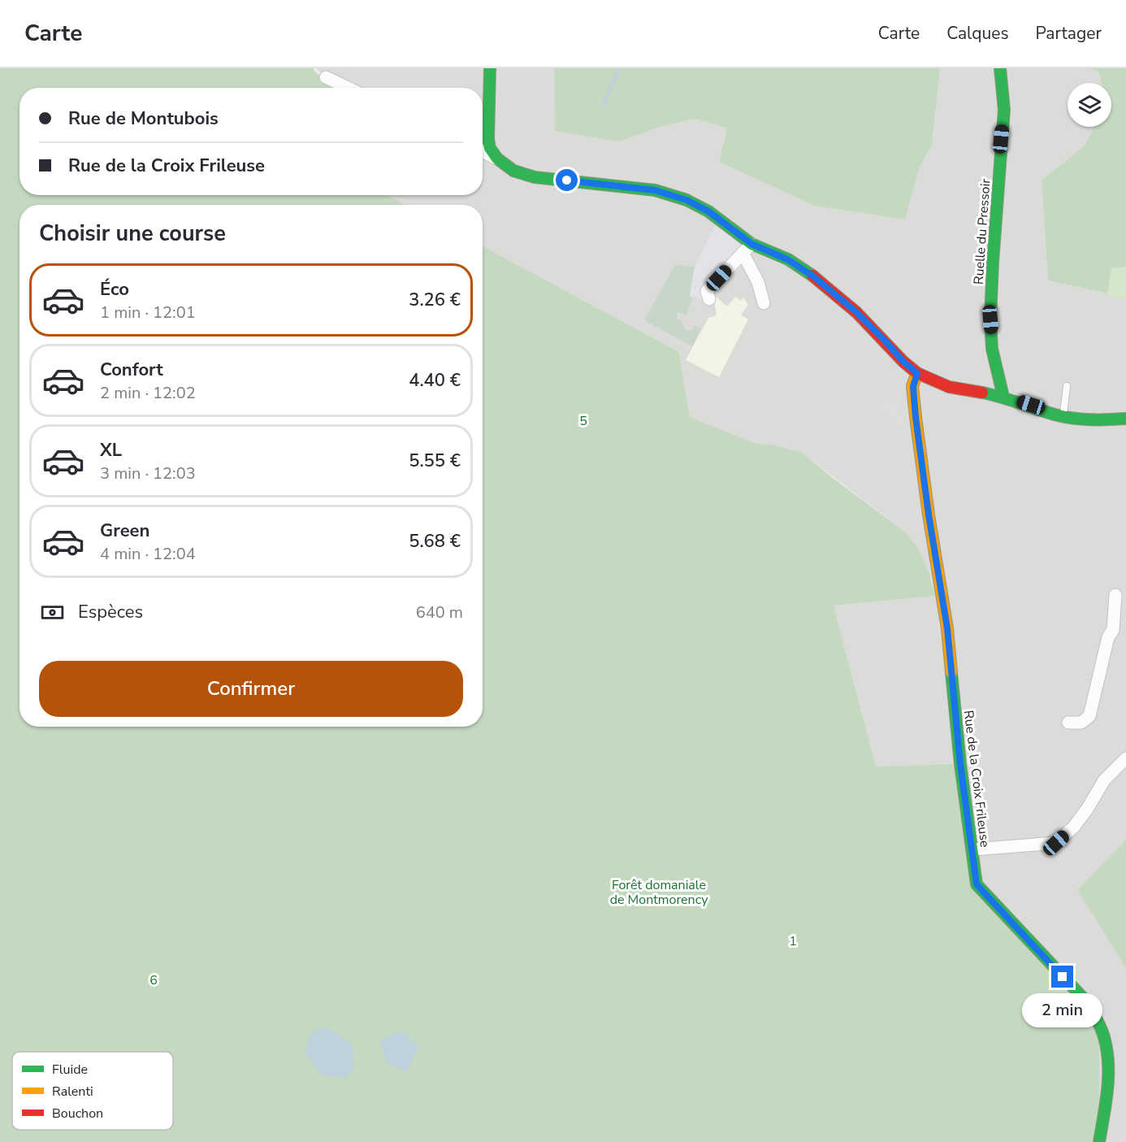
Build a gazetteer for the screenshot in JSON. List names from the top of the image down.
{
  "streets": {
    "street": ["Ruelle du Pressoir", "Rue de la Croix Frileuse"]
  },
  "parks": [
    "5",
    "Forêt domaniale de Montmorency",
    "1",
    "6"
  ],
  "legend": ["Fluide", "Ralenti", "Bouchon"],
  "page": {
    "header": "Carte",
    "nav": ["Carte", "Calques", "Partager"],
    "banner": ["Rue de Montubois", "Rue de la Croix Frileuse"],
    "heading": "Choisir une course",
    "list": [
      {
        "name": "Éco",
        "note": "1 min · 12:01",
        "value": "3.26 €"
      },
      {
        "name": "Confort",
        "note": "2 min · 12:02",
        "value": "4.40 €"
      },
      {
        "name": "XL",
        "note": "3 min · 12:03",
        "value": "5.55 €"
      },
      {
        "name": "Green",
        "note": "4 min · 12:04",
        "value": "5.68 €"
      }
    ],
    "pay": ["Espèces", "640 m"],
    "buttons": "Confirmer",
    "bubble": "2 min"
  }
}
